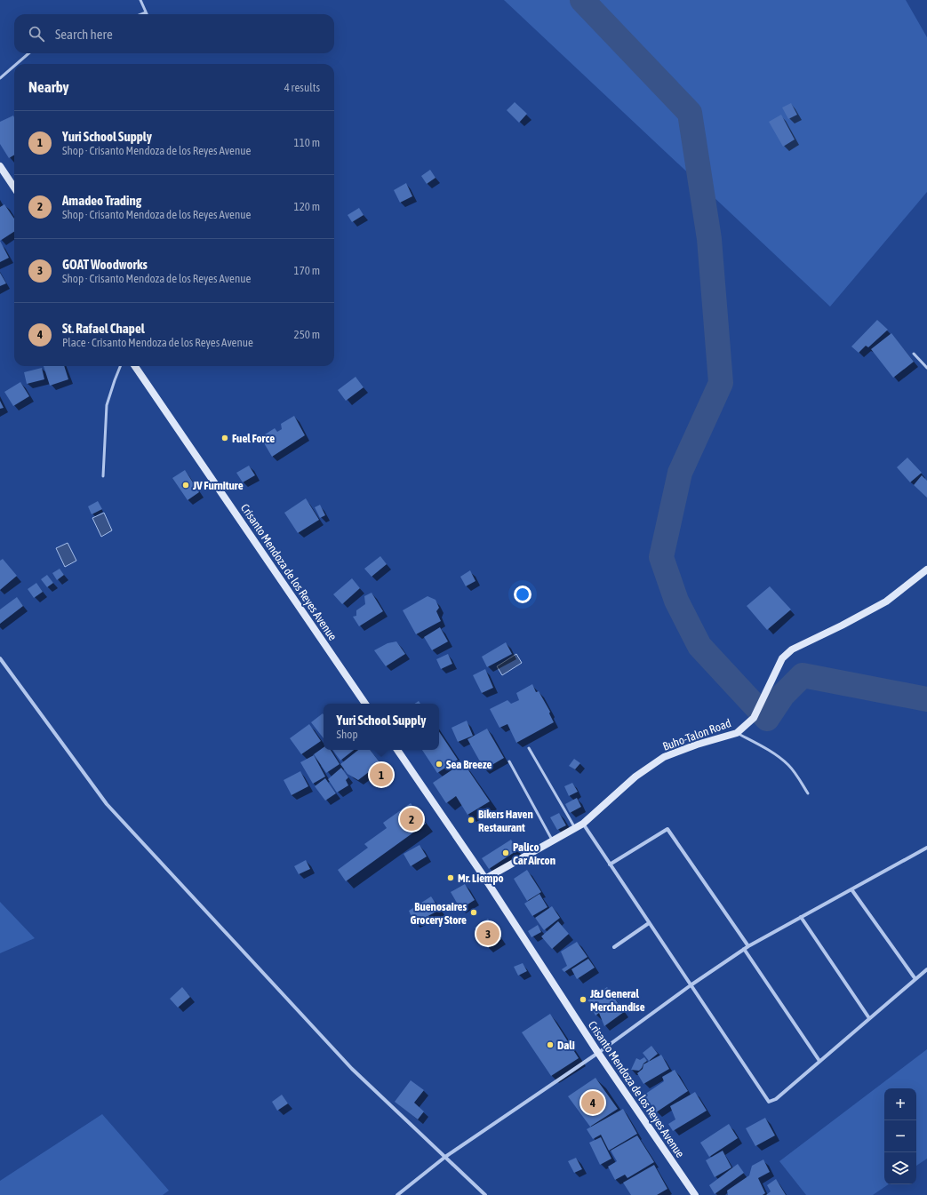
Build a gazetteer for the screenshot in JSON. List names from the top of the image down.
{
  "streets": {
    "main road": ["Crisanto Mendoza de los Reyes Avenue", "Buho-Talon Road"]
  },
  "crossings": [
    ["Crisanto Mendoza de los Reyes Avenue", "Buho-Talon Road"]
  ],
  "places": [
    "Fuel Force",
    "JV Furniture",
    "Sea Breeze",
    "Bikers Haven Restaurant",
    "Palico Car Aircon",
    "Mr. Liempo",
    "Buenosaires Grocery Store",
    "J&J General Merchandise",
    "Dali"
  ],
  "page": {
    "search": "Search here",
    "heading": ["Nearby", "4 results"],
    "list": [
      {
        "mark": "1",
        "name": "Yuri School Supply",
        "note": "Shop · Crisanto Mendoza de los Reyes Avenue",
        "value": "110 m"
      },
      {
        "mark": "2",
        "name": "Amadeo Trading",
        "note": "Shop · Crisanto Mendoza de los Reyes Avenue",
        "value": "120 m"
      },
      {
        "mark": "3",
        "name": "GOAT Woodworks",
        "note": "Shop · Crisanto Mendoza de los Reyes Avenue",
        "value": "170 m"
      },
      {
        "mark": "4",
        "name": "St. Rafael Chapel",
        "note": "Place · Crisanto Mendoza de los Reyes Avenue",
        "value": "250 m"
      }
    ],
    "popup": ["Yuri School Supply", "Shop"],
    "pins": [
      "1",
      "2",
      "3",
      "4"
    ],
    "map_buttons": ["+", "−"]
  }
}
